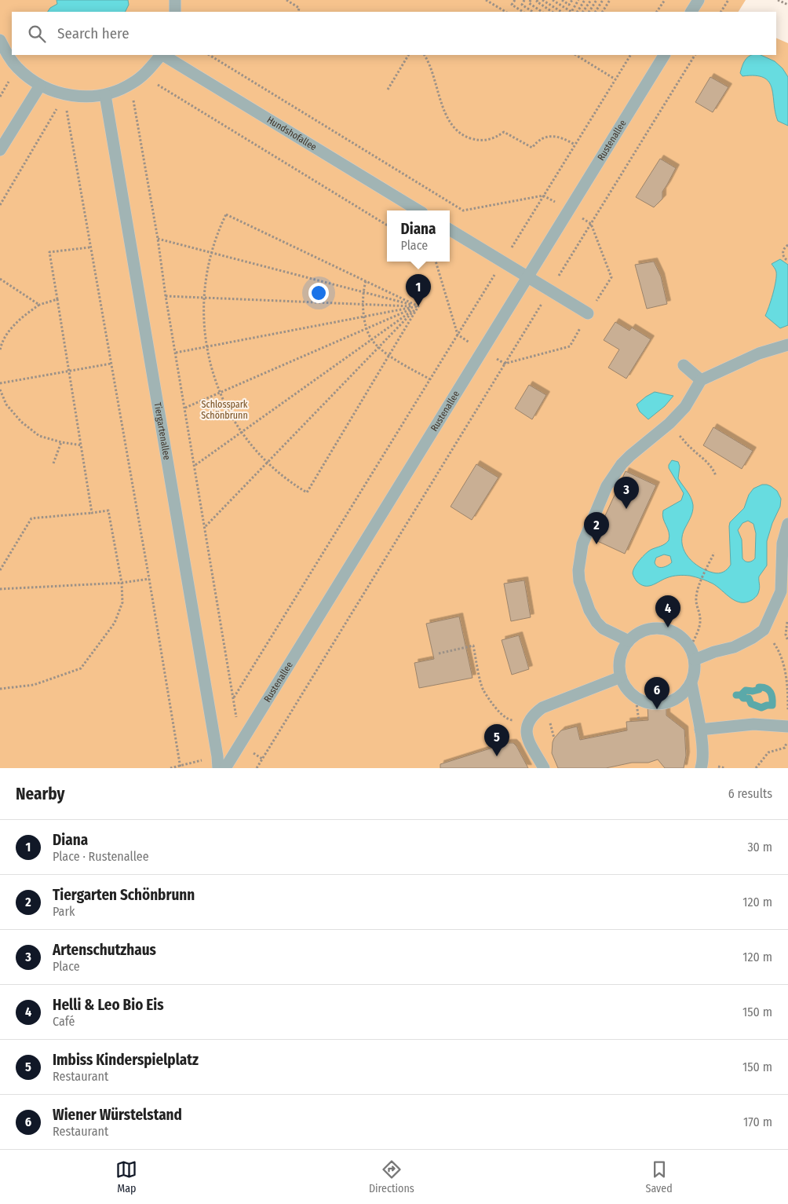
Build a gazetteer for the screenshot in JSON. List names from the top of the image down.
{
  "streets": {
    "street": ["Hundshofallee", "Rustenallee", "Tiergartenallee"]
  },
  "parks": ["Schlosspark Schönbrunn"],
  "page": {
    "search": "Search here",
    "popup": ["Diana", "Place"],
    "pins": [
      "1",
      "3",
      "2",
      "4",
      "6",
      "5"
    ],
    "heading": ["Nearby", "6 results"],
    "list": [
      {
        "mark": "1",
        "name": "Diana",
        "note": "Place · Rustenallee",
        "value": "30 m"
      },
      {
        "mark": "2",
        "name": "Tiergarten Schönbrunn",
        "note": "Park",
        "value": "120 m"
      },
      {
        "mark": "3",
        "name": "Artenschutzhaus",
        "note": "Place",
        "value": "120 m"
      },
      {
        "mark": "4",
        "name": "Helli & Leo Bio Eis",
        "note": "Café",
        "value": "150 m"
      },
      {
        "mark": "5",
        "name": "Imbiss Kinderspielplatz",
        "note": "Restaurant",
        "value": "150 m"
      },
      {
        "mark": "6",
        "name": "Wiener Würstelstand",
        "note": "Restaurant",
        "value": "170 m"
      }
    ],
    "nav": ["Map", "Directions", "Saved"]
  }
}
